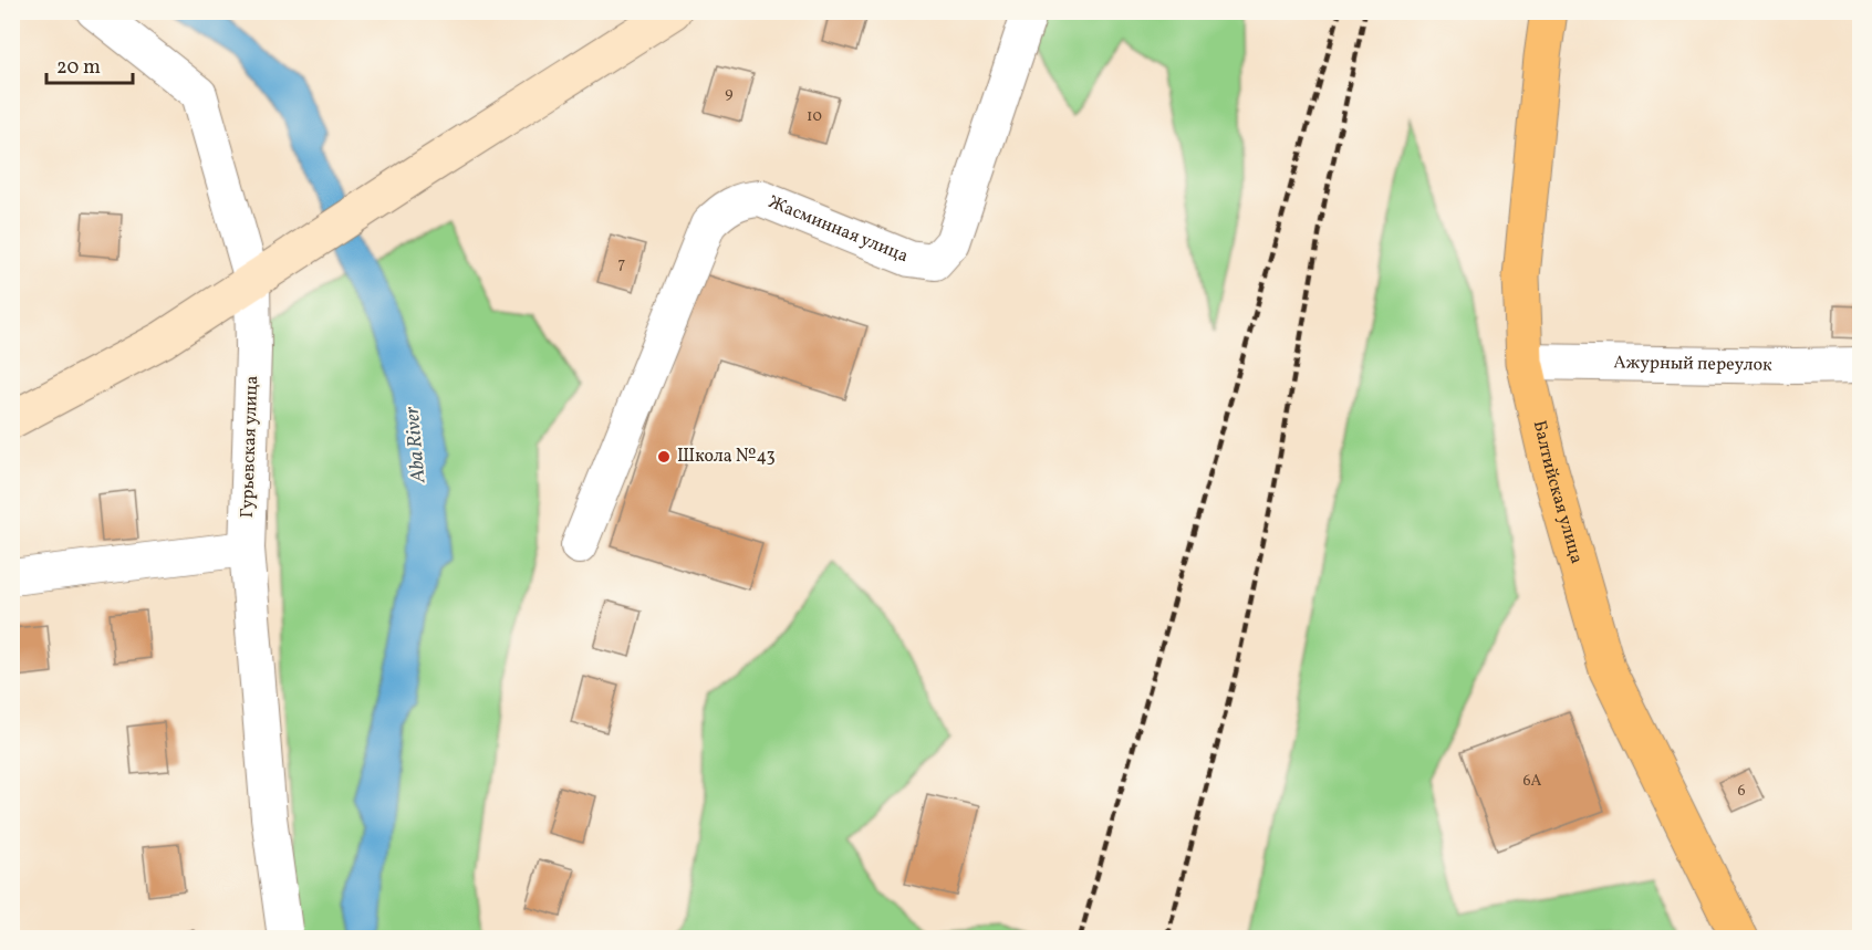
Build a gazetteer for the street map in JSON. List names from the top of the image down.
{
  "streets": {
    "main road": ["Балтийская улица"],
    "street": ["Жасминная улица", "Ажурный переулок", "Гурьевская улица"]
  },
  "crossings": [
    ["Ажурный переулок", "Балтийская улица"]
  ],
  "water": ["Aba River"],
  "places": ["Школа №43"],
  "house_numbers": [
    "9",
    "10",
    "7",
    "6А",
    "6"
  ],
  "scale_bar": "20 m"
}
